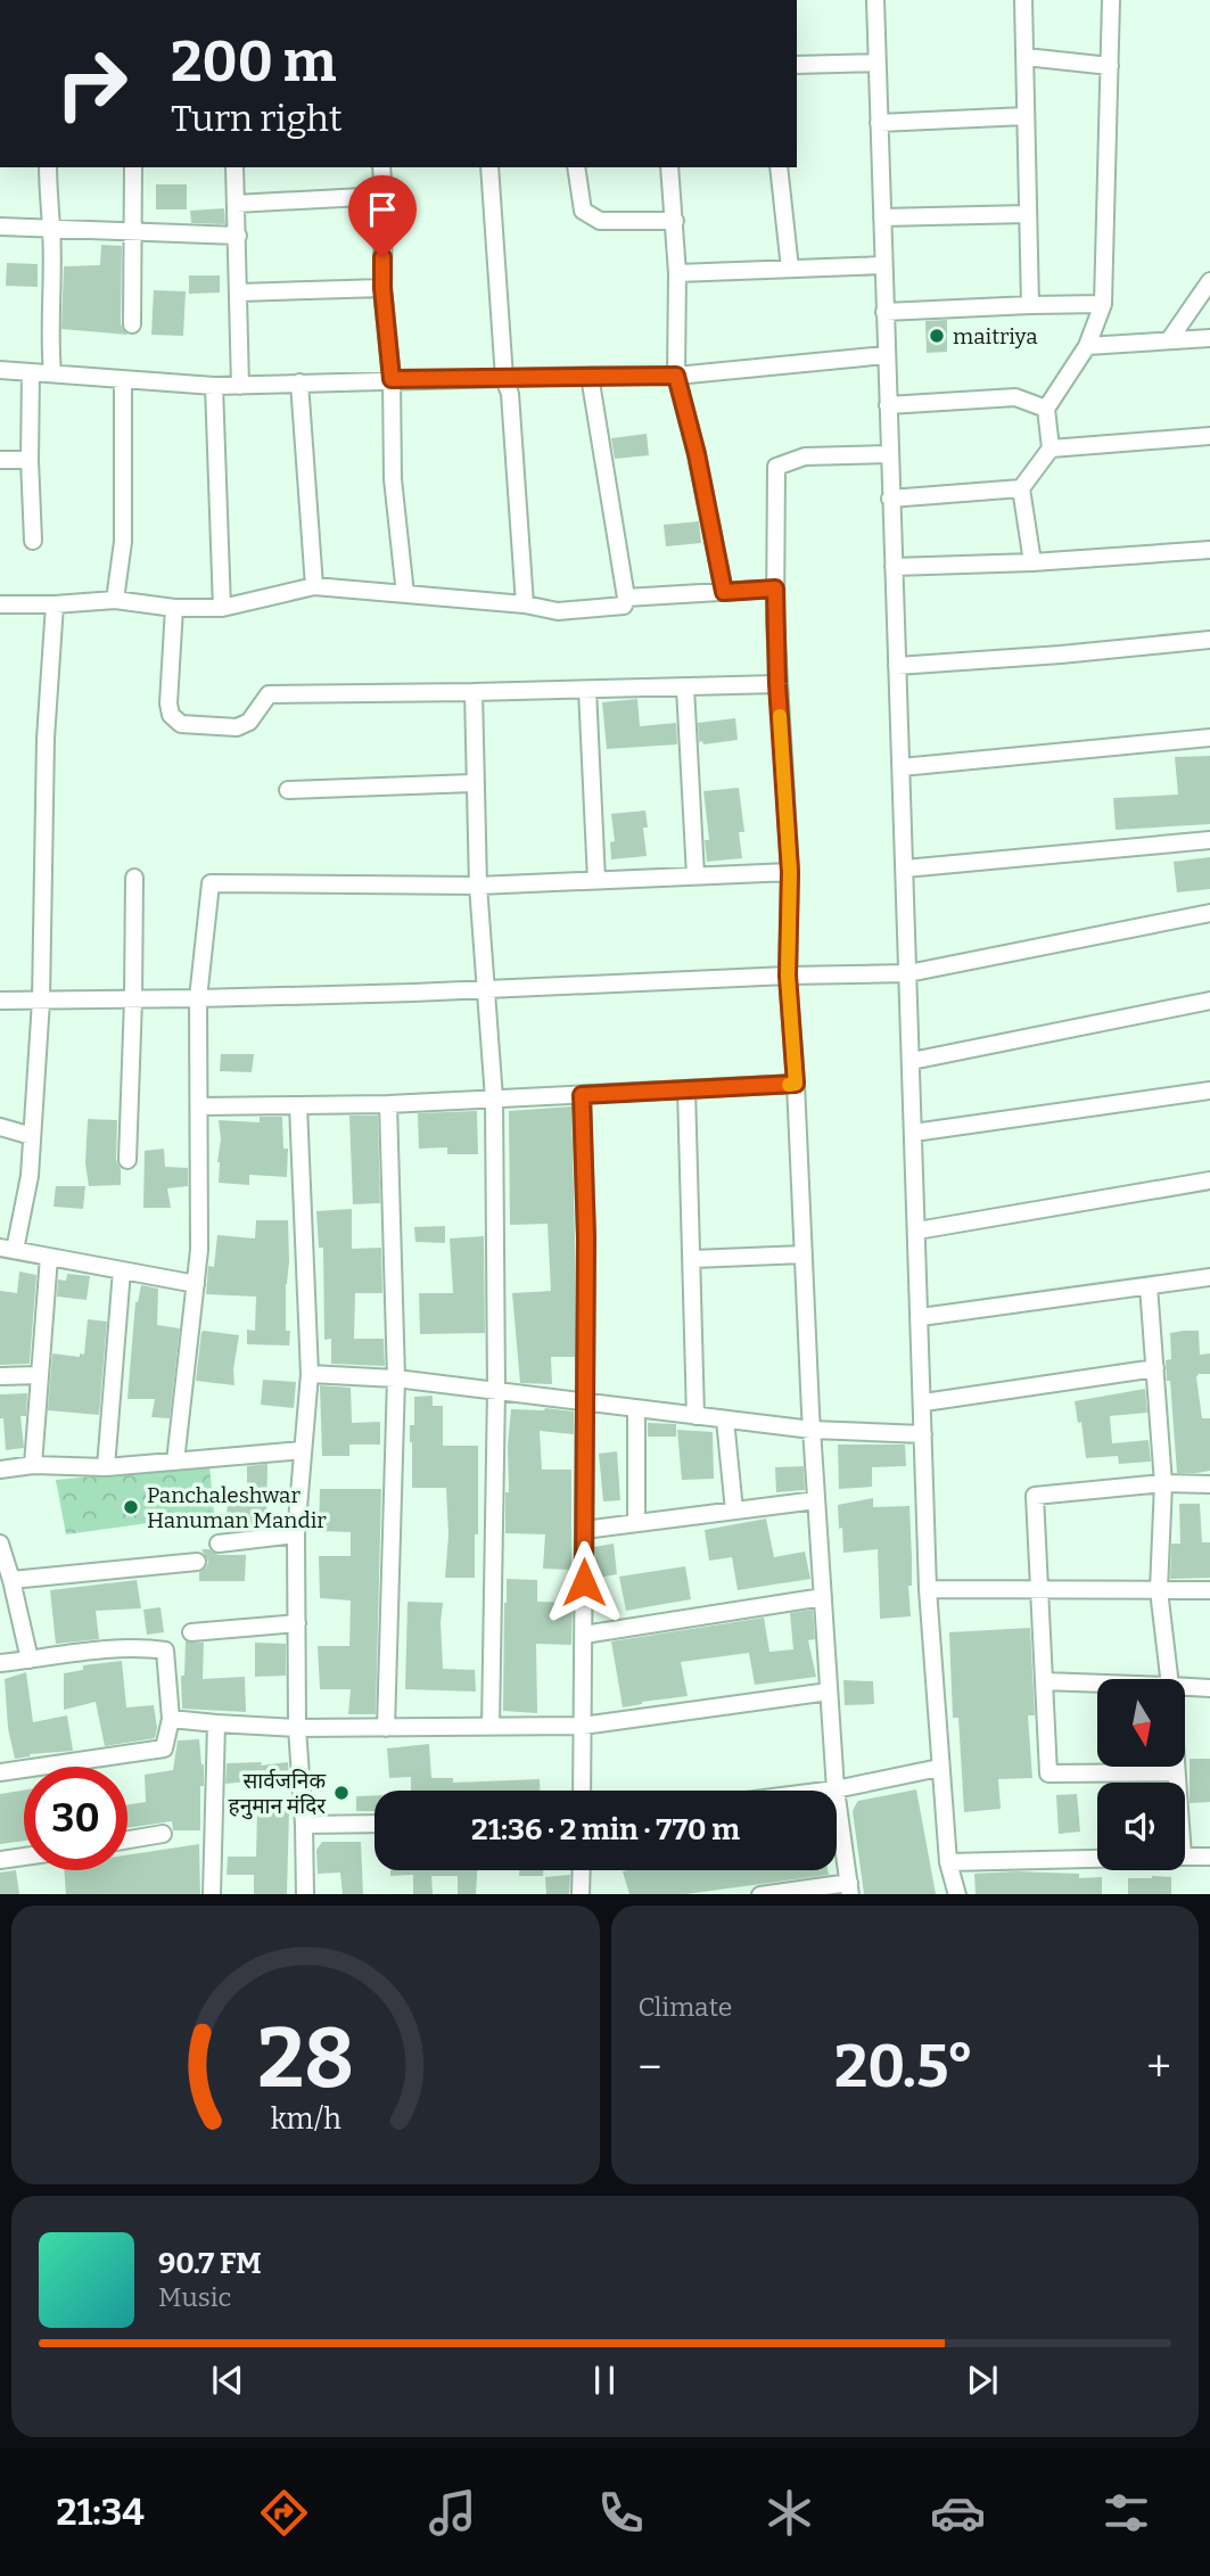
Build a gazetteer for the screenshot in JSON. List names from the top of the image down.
{
  "places": ["maitriya", "Panchaleshwar Hanuman Mandir", "सार्वजनिक हनुमान मंदिर"],
  "north": "bottom",
  "page": {
    "turn": ["200 m", "Turn right"],
    "limit": "30",
    "trip": "21:36 · 2 min · 770 m",
    "tile": "Climate",
    "heat": ["−", "20.5°", "+"],
    "song": ["90.7 FM", "Music"],
    "tabs": "21:34",
    "gauge": ["28", "km/h"]
  }
}
